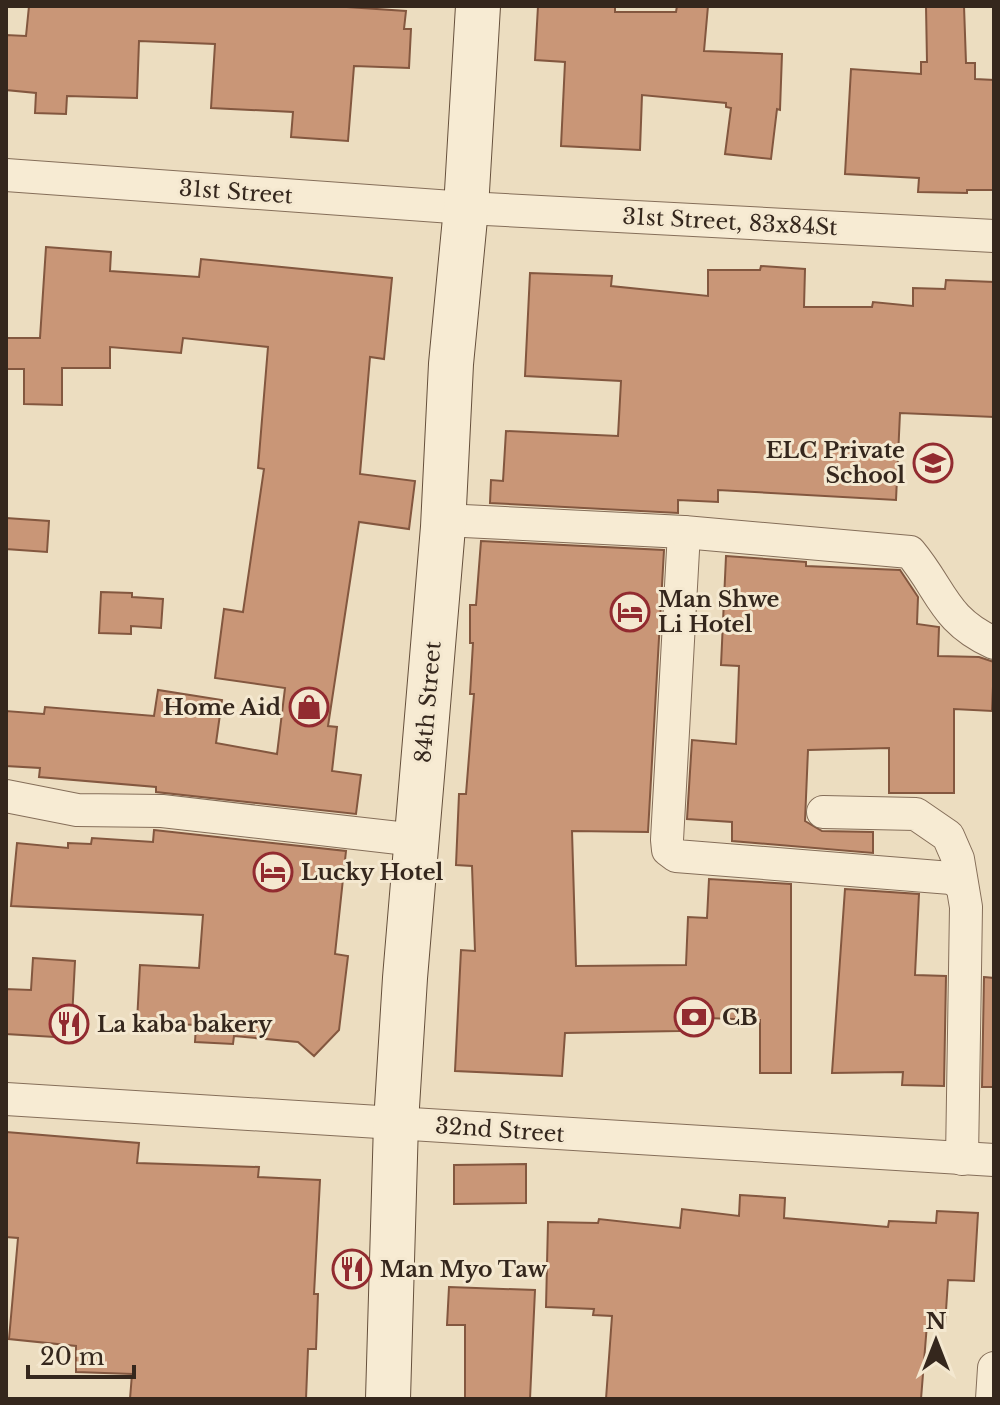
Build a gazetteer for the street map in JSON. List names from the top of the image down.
{
  "streets": {
    "main road": ["84th Street"],
    "street": ["31st Street", "31st Street, 83x84St", "32nd Street"]
  },
  "crossings": [
    ["31st Street", "31st Street, 83x84St"],
    ["31st Street", "84th Street"],
    ["31st Street, 83x84St", "84th Street"],
    ["84th Street", "32nd Street"]
  ],
  "places": {
    "school or university": ["ELC Private School"],
    "hotel": ["Man Shwe Li Hotel", "Lucky Hotel"],
    "shop": ["Home Aid"],
    "bank": ["CB"],
    "restaurant": ["La kaba bakery", "Man Myo Taw"]
  },
  "scale_bar": "20 m",
  "north": "top"
}
